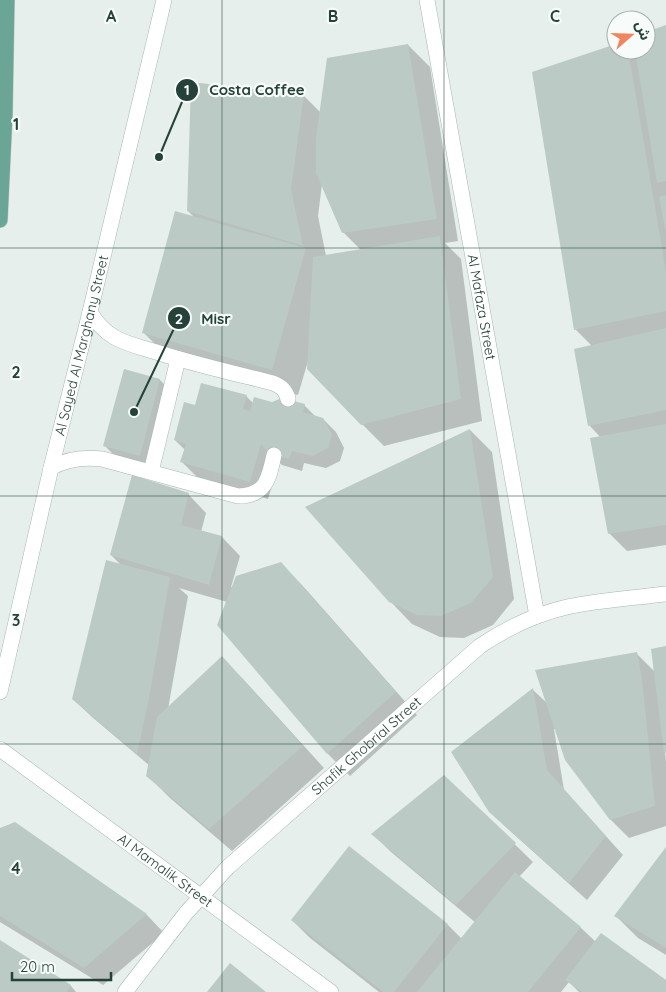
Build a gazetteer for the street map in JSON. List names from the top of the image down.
{
  "streets": {
    "street": [
      "Al Mafaza Street",
      "Al Sayed Al Marghany Street",
      "Shafik Ghobrial Street",
      "Al Mamalik Street"
    ]
  },
  "crossings": [
    ["Al Mafaza Street", "Shafik Ghobrial Street"],
    ["Shafik Ghobrial Street", "Al Mamalik Street"]
  ],
  "places": ["Costa Coffee", "Misr"],
  "scale_bar": "20 m",
  "north": "right",
  "grid": {
    "columns": ["A", "B", "C"],
    "rows": [
      "1",
      "2",
      "3",
      "4"
    ]
  }
}
